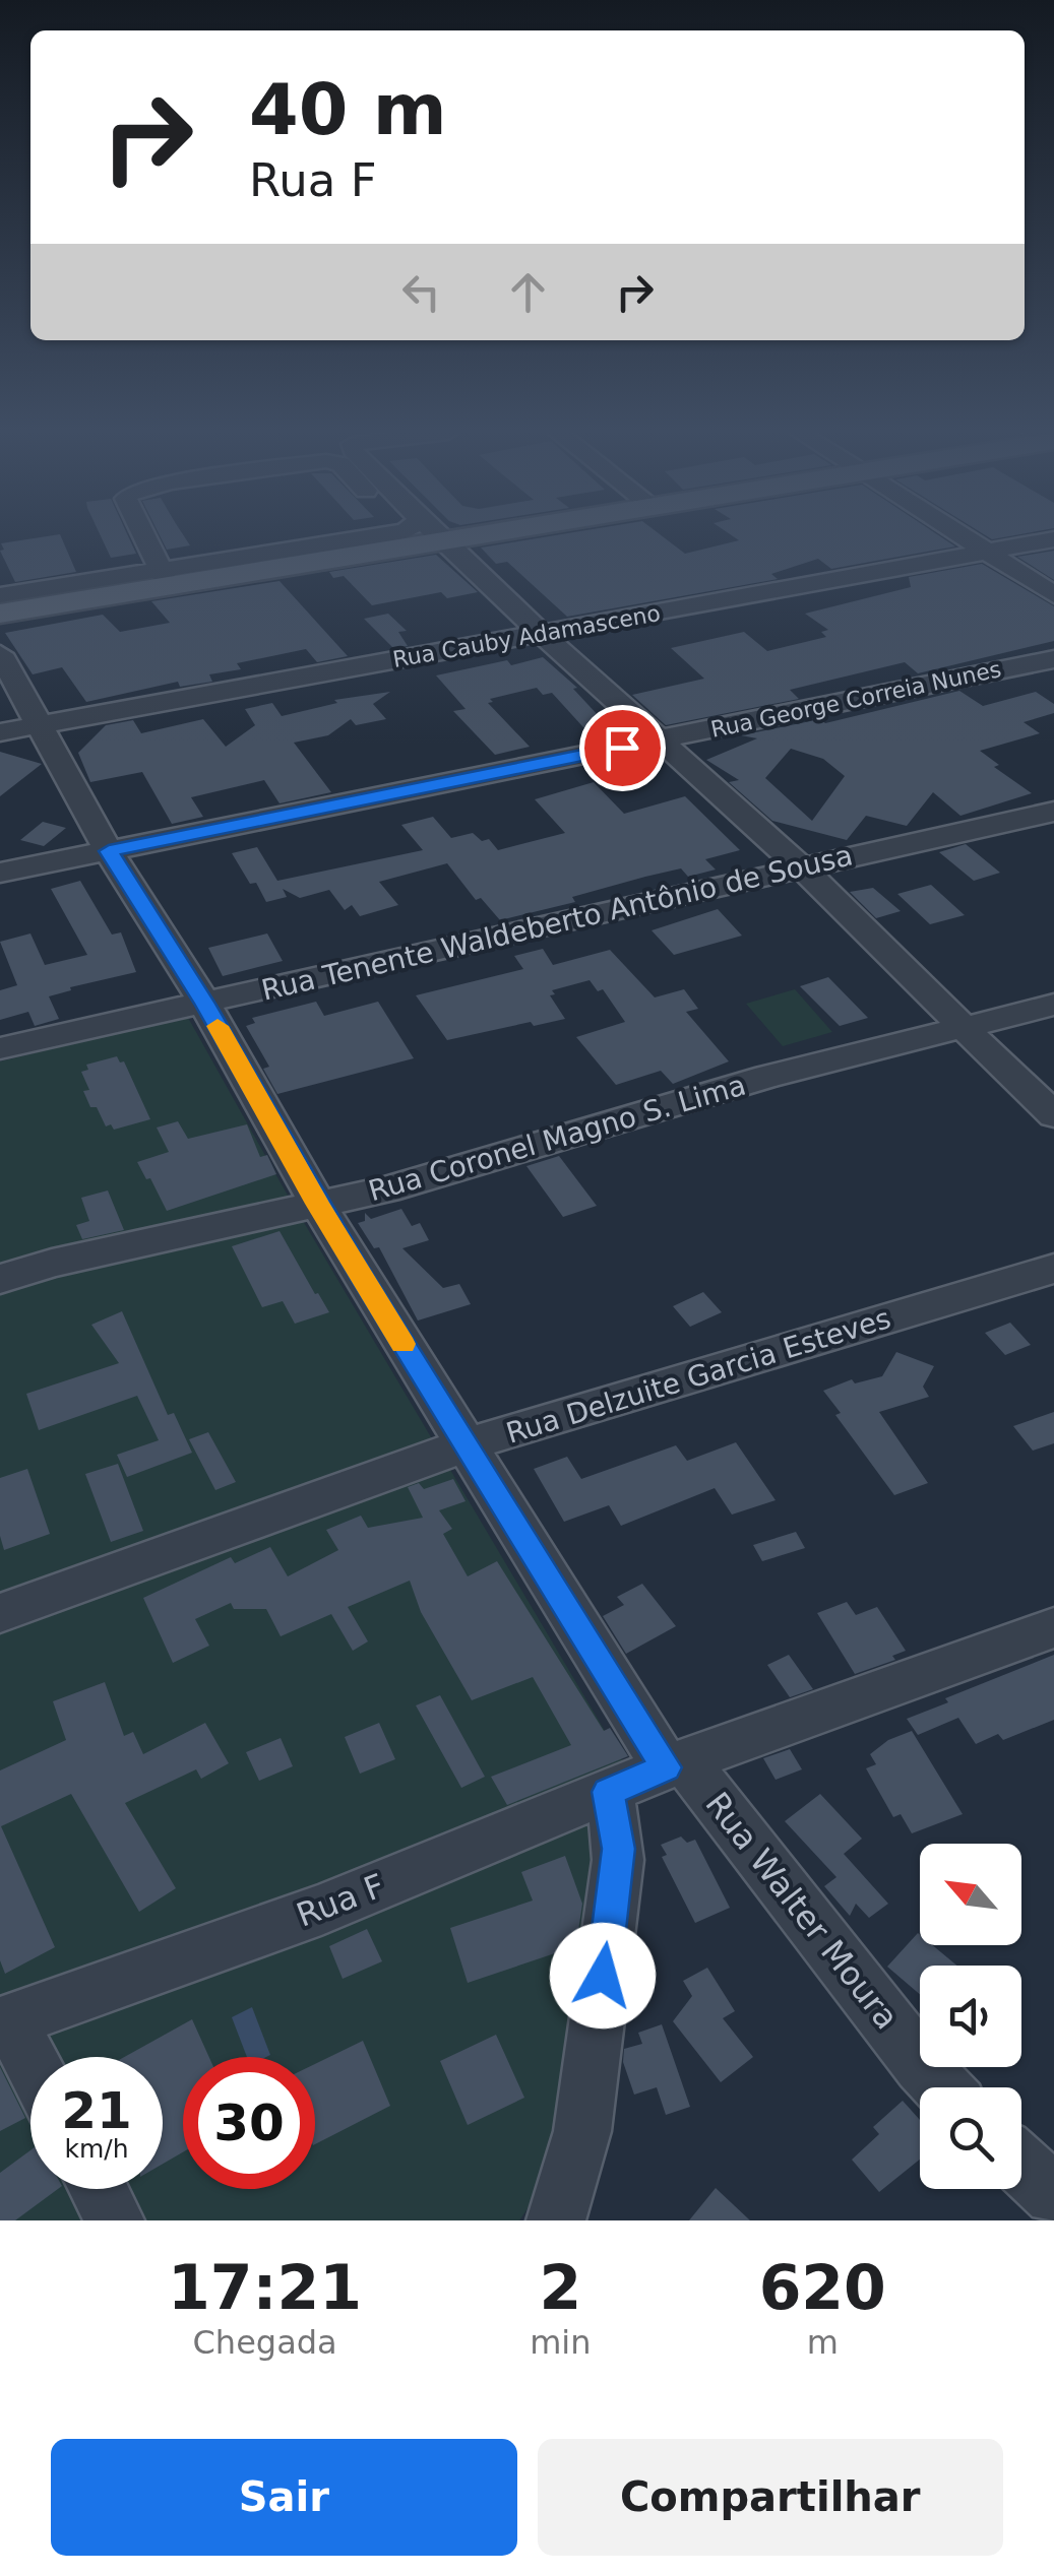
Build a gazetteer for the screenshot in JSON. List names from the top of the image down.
{
  "streets": {
    "street": [
      "Rua Cauby Adamasceno",
      "Rua George Correia Nunes",
      "Rua Tenente Waldeberto Antônio de Sousa",
      "Rua Coronel Magno S. Lima",
      "Rua Delzuite Garcia Esteves",
      "Rua F",
      "Rua Walter Moura"
    ]
  },
  "crossings": [
    ["Rua Cauby Adamasceno", "Rua Walter Moura"],
    ["Rua George Correia Nunes", "Rua Walter Moura"],
    ["Rua Tenente Waldeberto Antônio de Sousa", "Rua Walter Moura"],
    ["Rua Coronel Magno S. Lima", "Rua Walter Moura"],
    ["Rua Delzuite Garcia Esteves", "Rua Walter Moura"],
    ["Rua F", "Rua Walter Moura"]
  ],
  "north": "top left",
  "page": {
    "turn": ["40 m", "Rua F"],
    "speed": "21 km/h",
    "limit": "30",
    "eta": [
      "17:21",
      "Chegada",
      "2",
      "min",
      "620",
      "m"
    ],
    "buttons": ["Sair", "Compartilhar"]
  }
}
